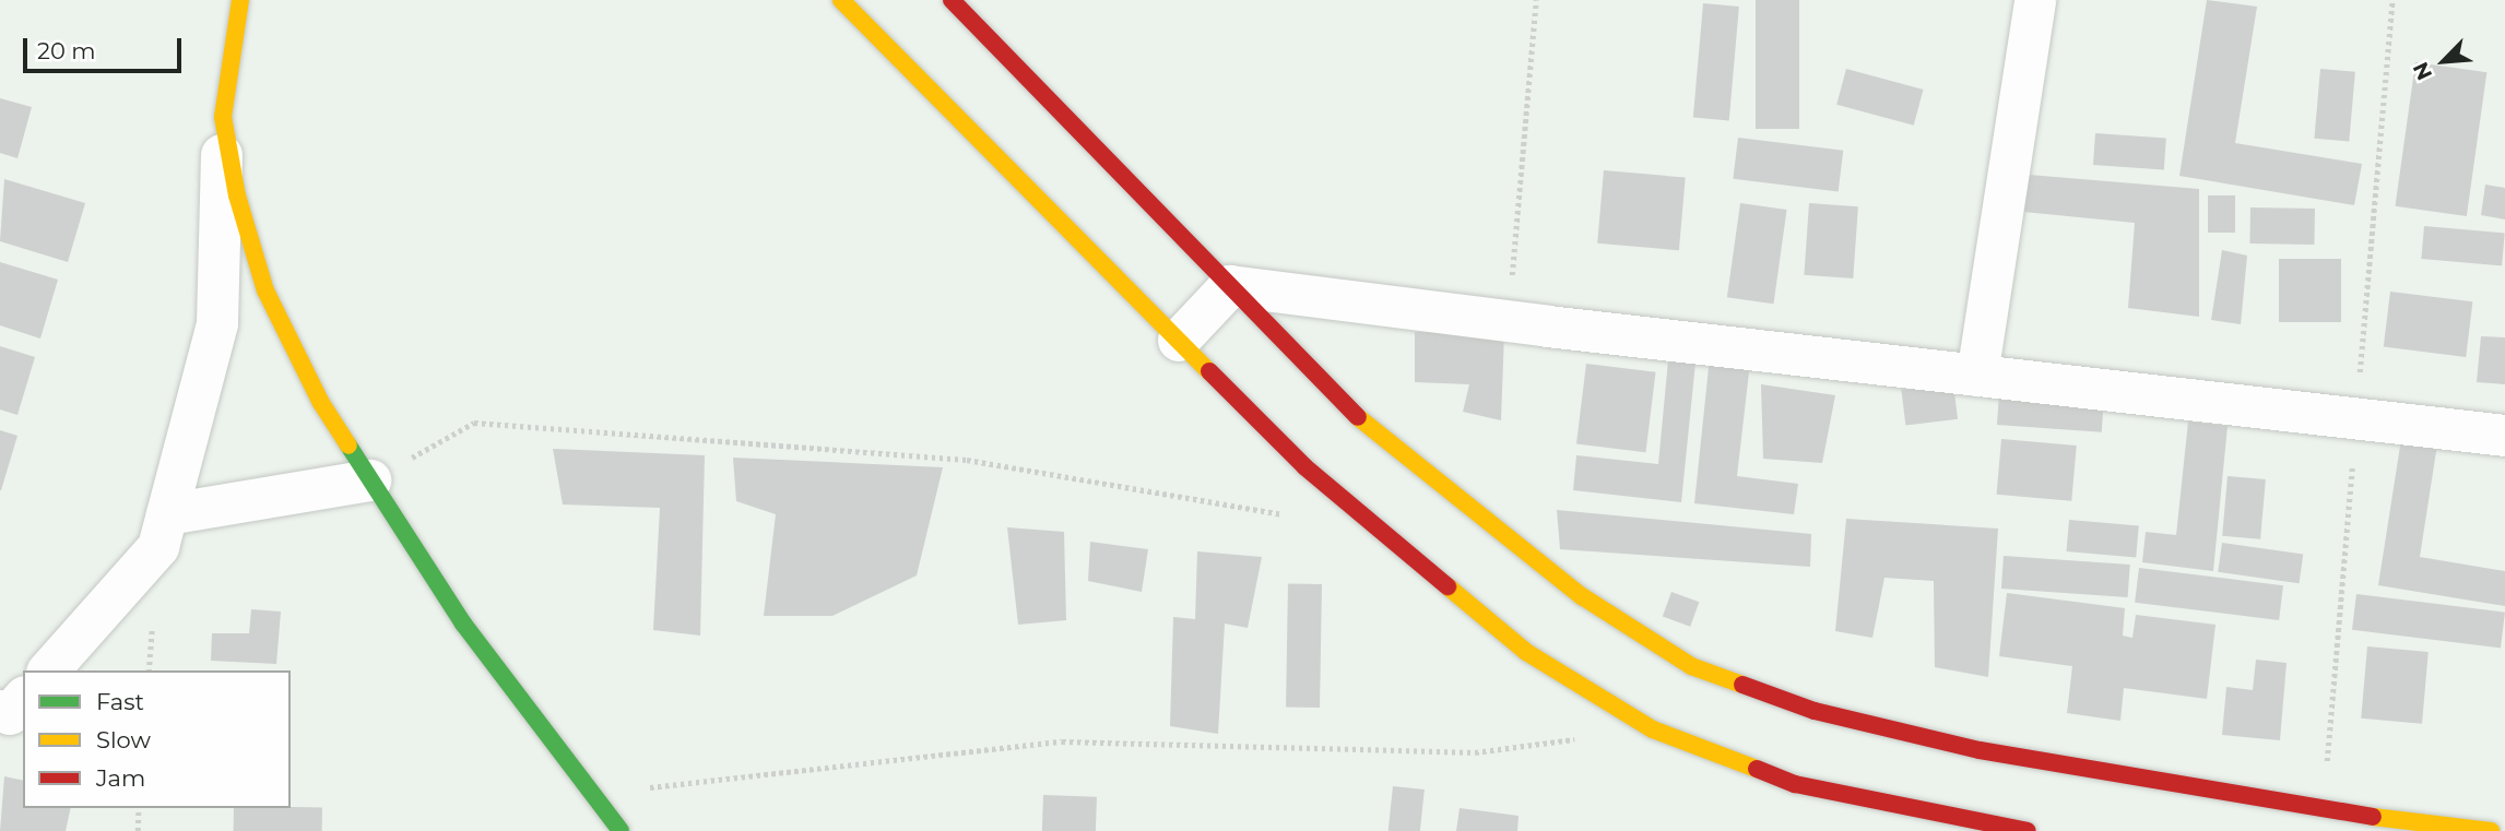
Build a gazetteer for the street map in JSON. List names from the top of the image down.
{
  "legend": ["Fast", "Slow", "Jam"],
  "scale_bar": "20 m",
  "north": "bottom left"
}
